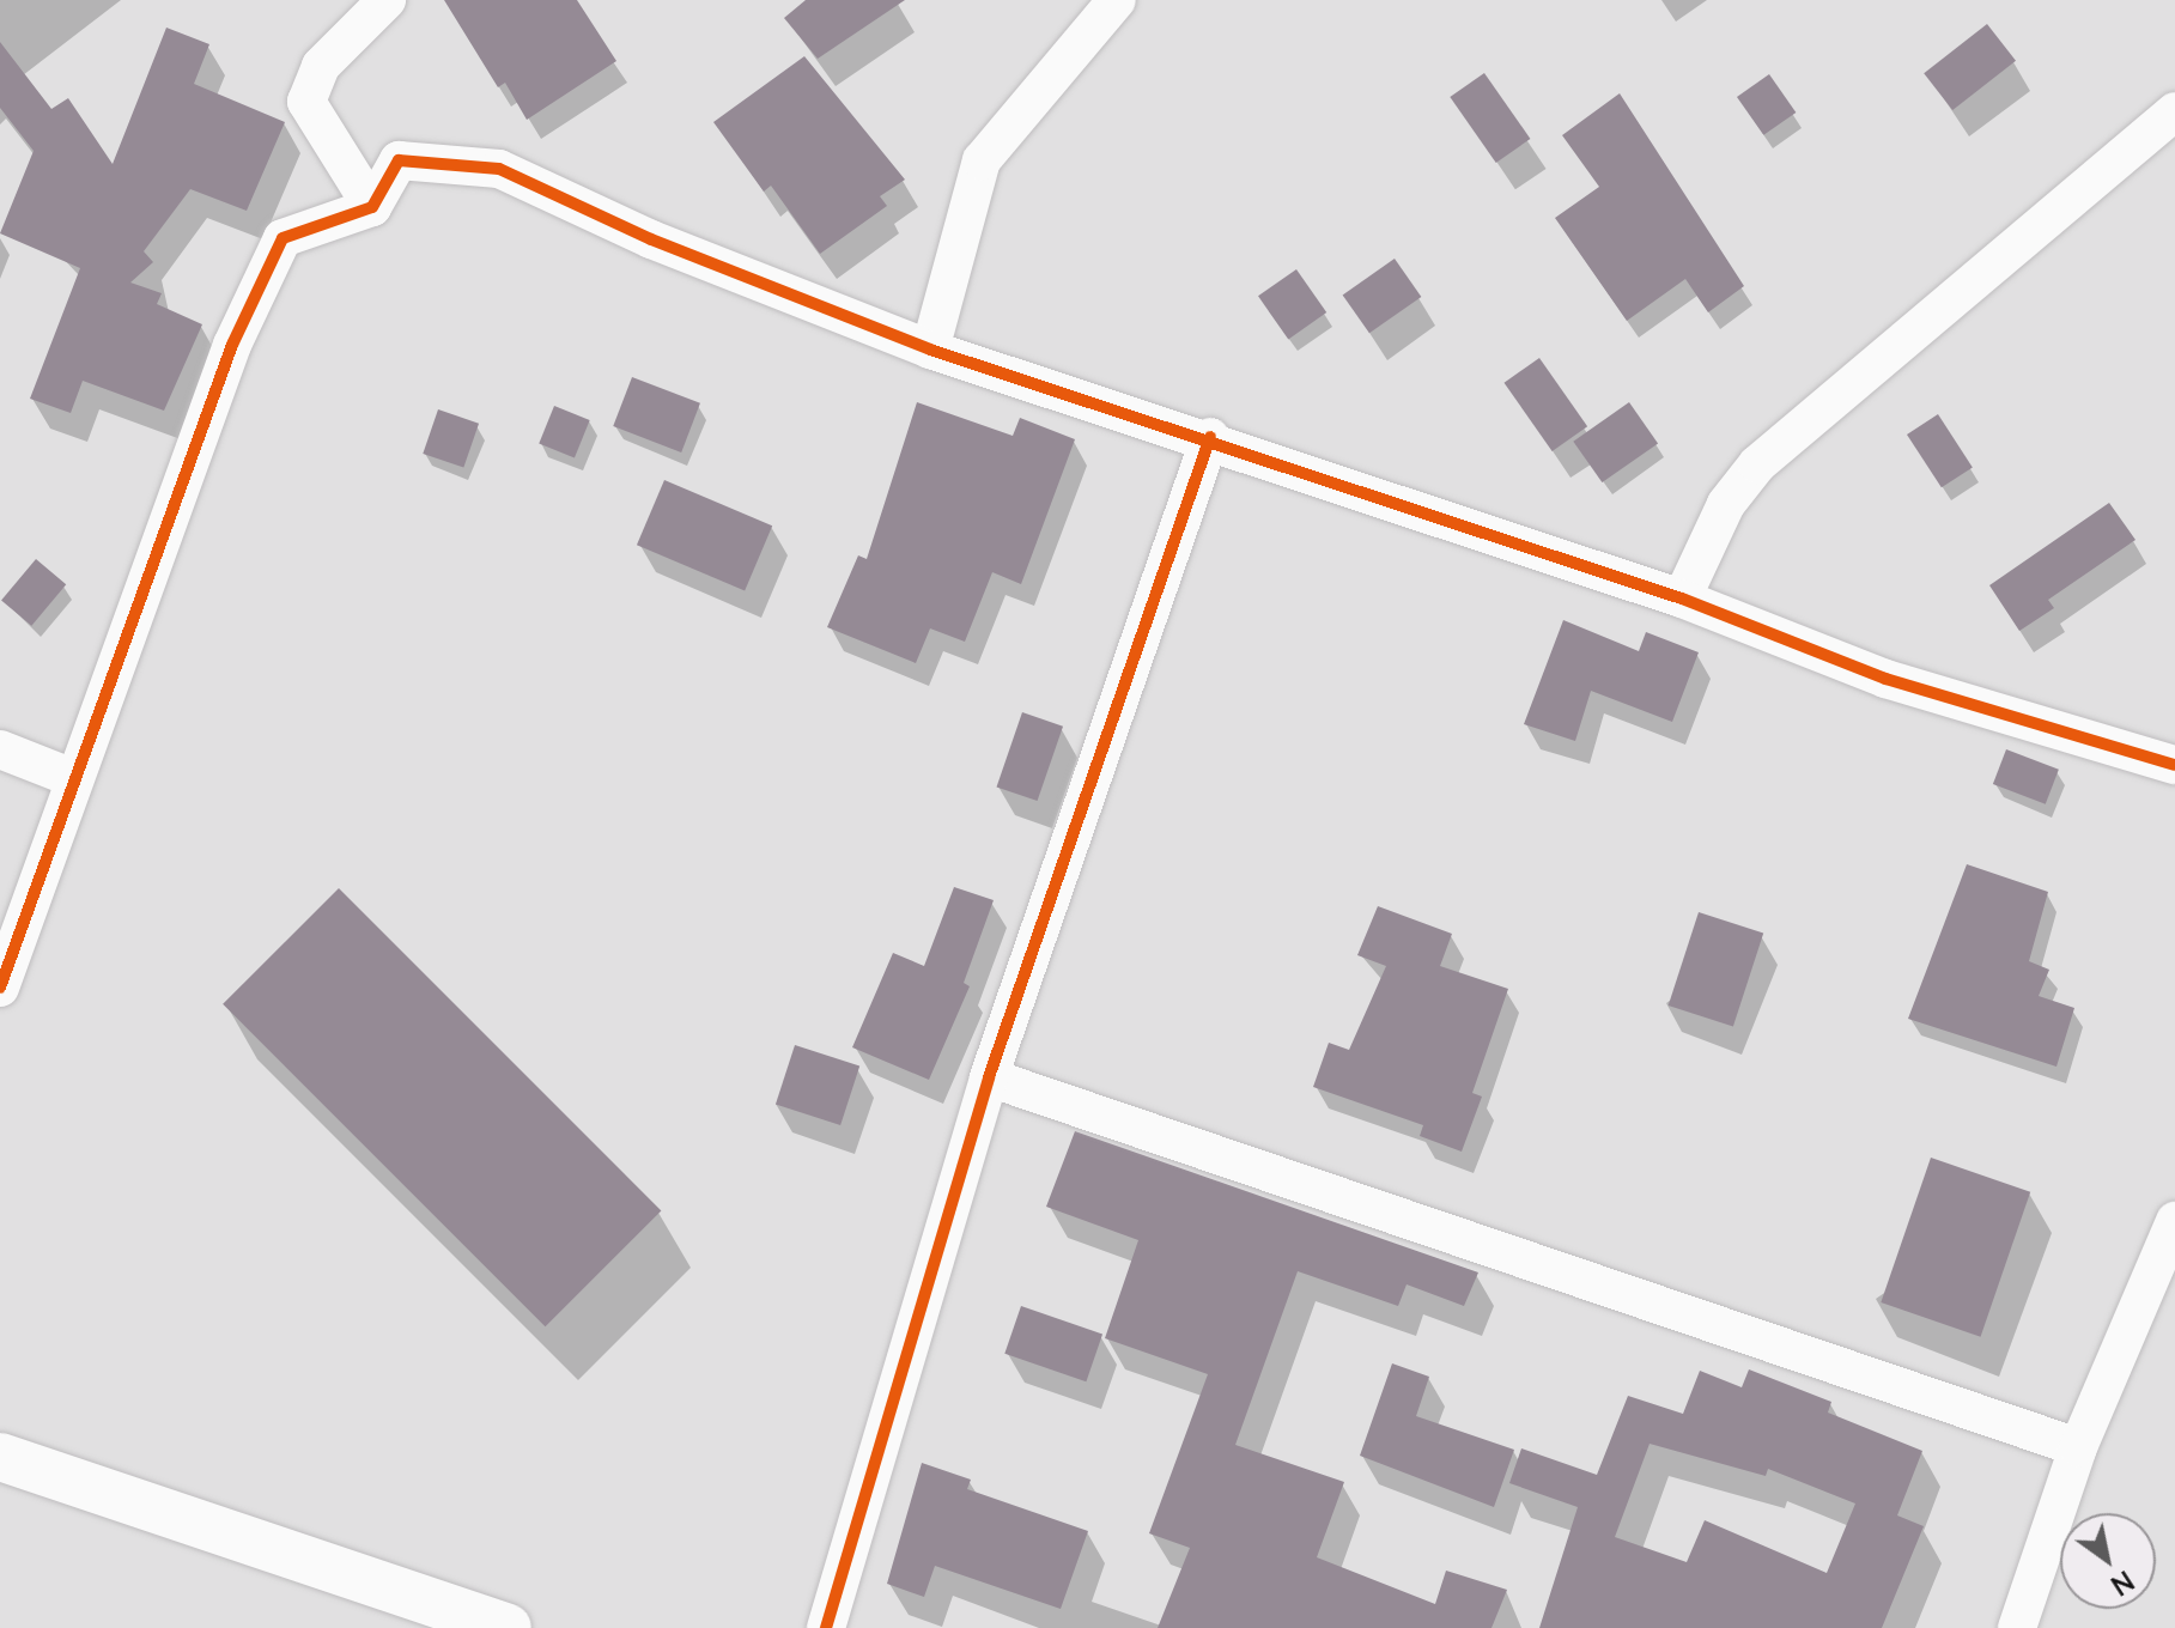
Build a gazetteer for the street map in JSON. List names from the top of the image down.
{
  "north": "bottom right"
}
